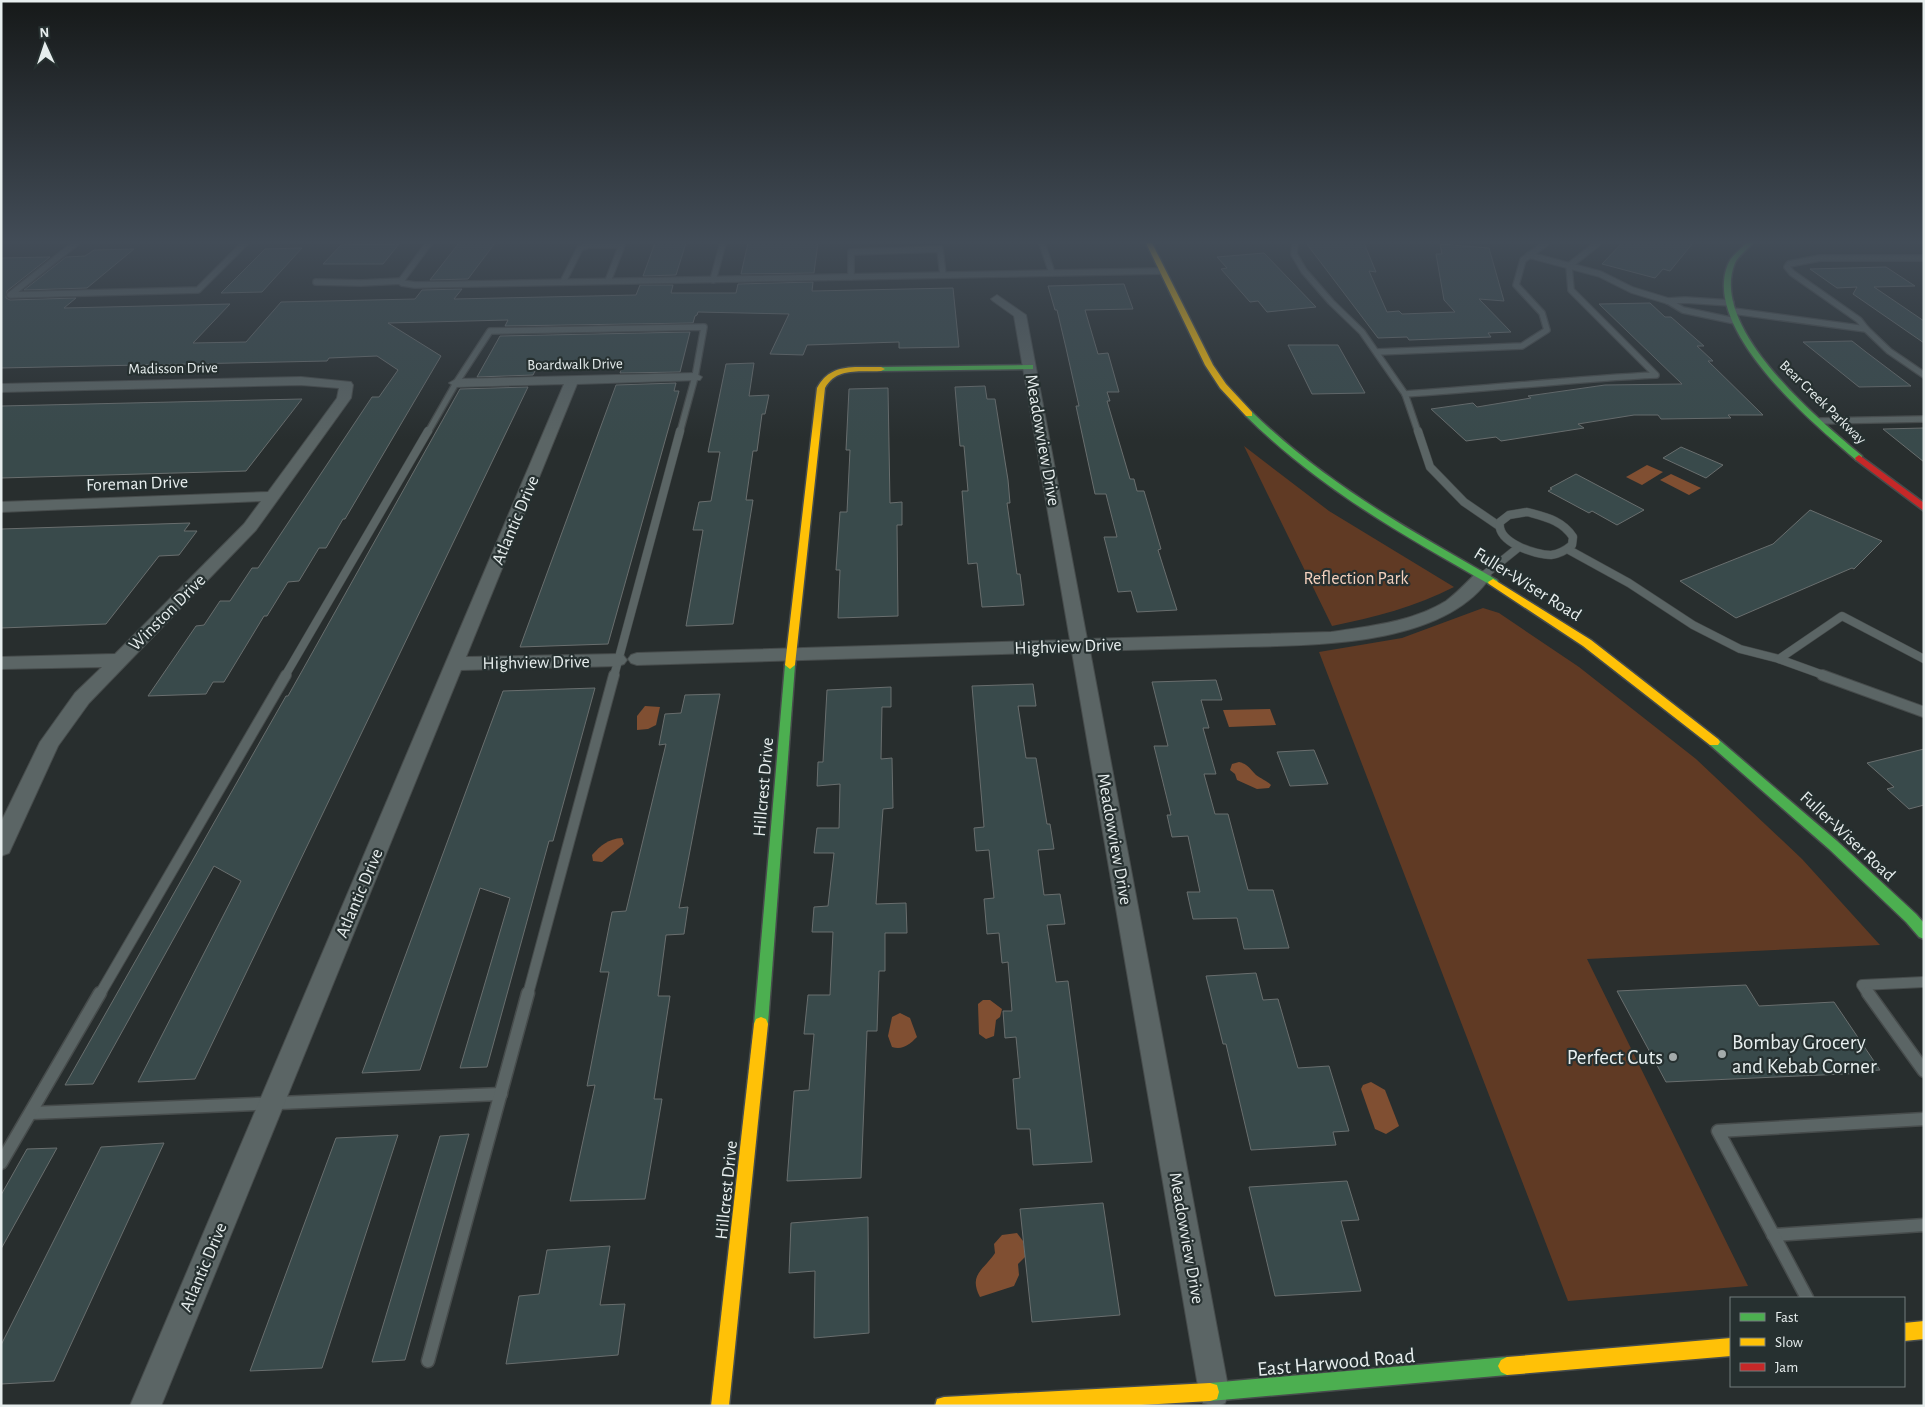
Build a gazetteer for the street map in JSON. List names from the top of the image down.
{
  "streets": {
    "street": [
      "Boardwalk Drive",
      "Madisson Drive",
      "Bear Creek Parkway",
      "Meadowview Drive",
      "Foreman Drive",
      "Atlantic Drive",
      "Fuller-Wiser Road",
      "Winston Drive",
      "Highview Drive",
      "Hillcrest Drive",
      "East Harwood Road"
    ]
  },
  "crossings": [
    ["Boardwalk Drive", "Atlantic Drive"],
    ["Madisson Drive", "Winston Drive"],
    ["Meadowview Drive", "Highview Drive"],
    ["Meadowview Drive", "Hillcrest Drive"],
    ["Meadowview Drive", "East Harwood Road"],
    ["Foreman Drive", "Winston Drive"],
    ["Atlantic Drive", "Highview Drive"],
    ["Fuller-Wiser Road", "Highview Drive"],
    ["Highview Drive", "Hillcrest Drive"]
  ],
  "parks": ["Reflection Park"],
  "places": ["Bombay Grocery and Kebab Corner", "Perfect Cuts"],
  "legend": ["Fast", "Slow", "Jam"],
  "north": "top"
}
